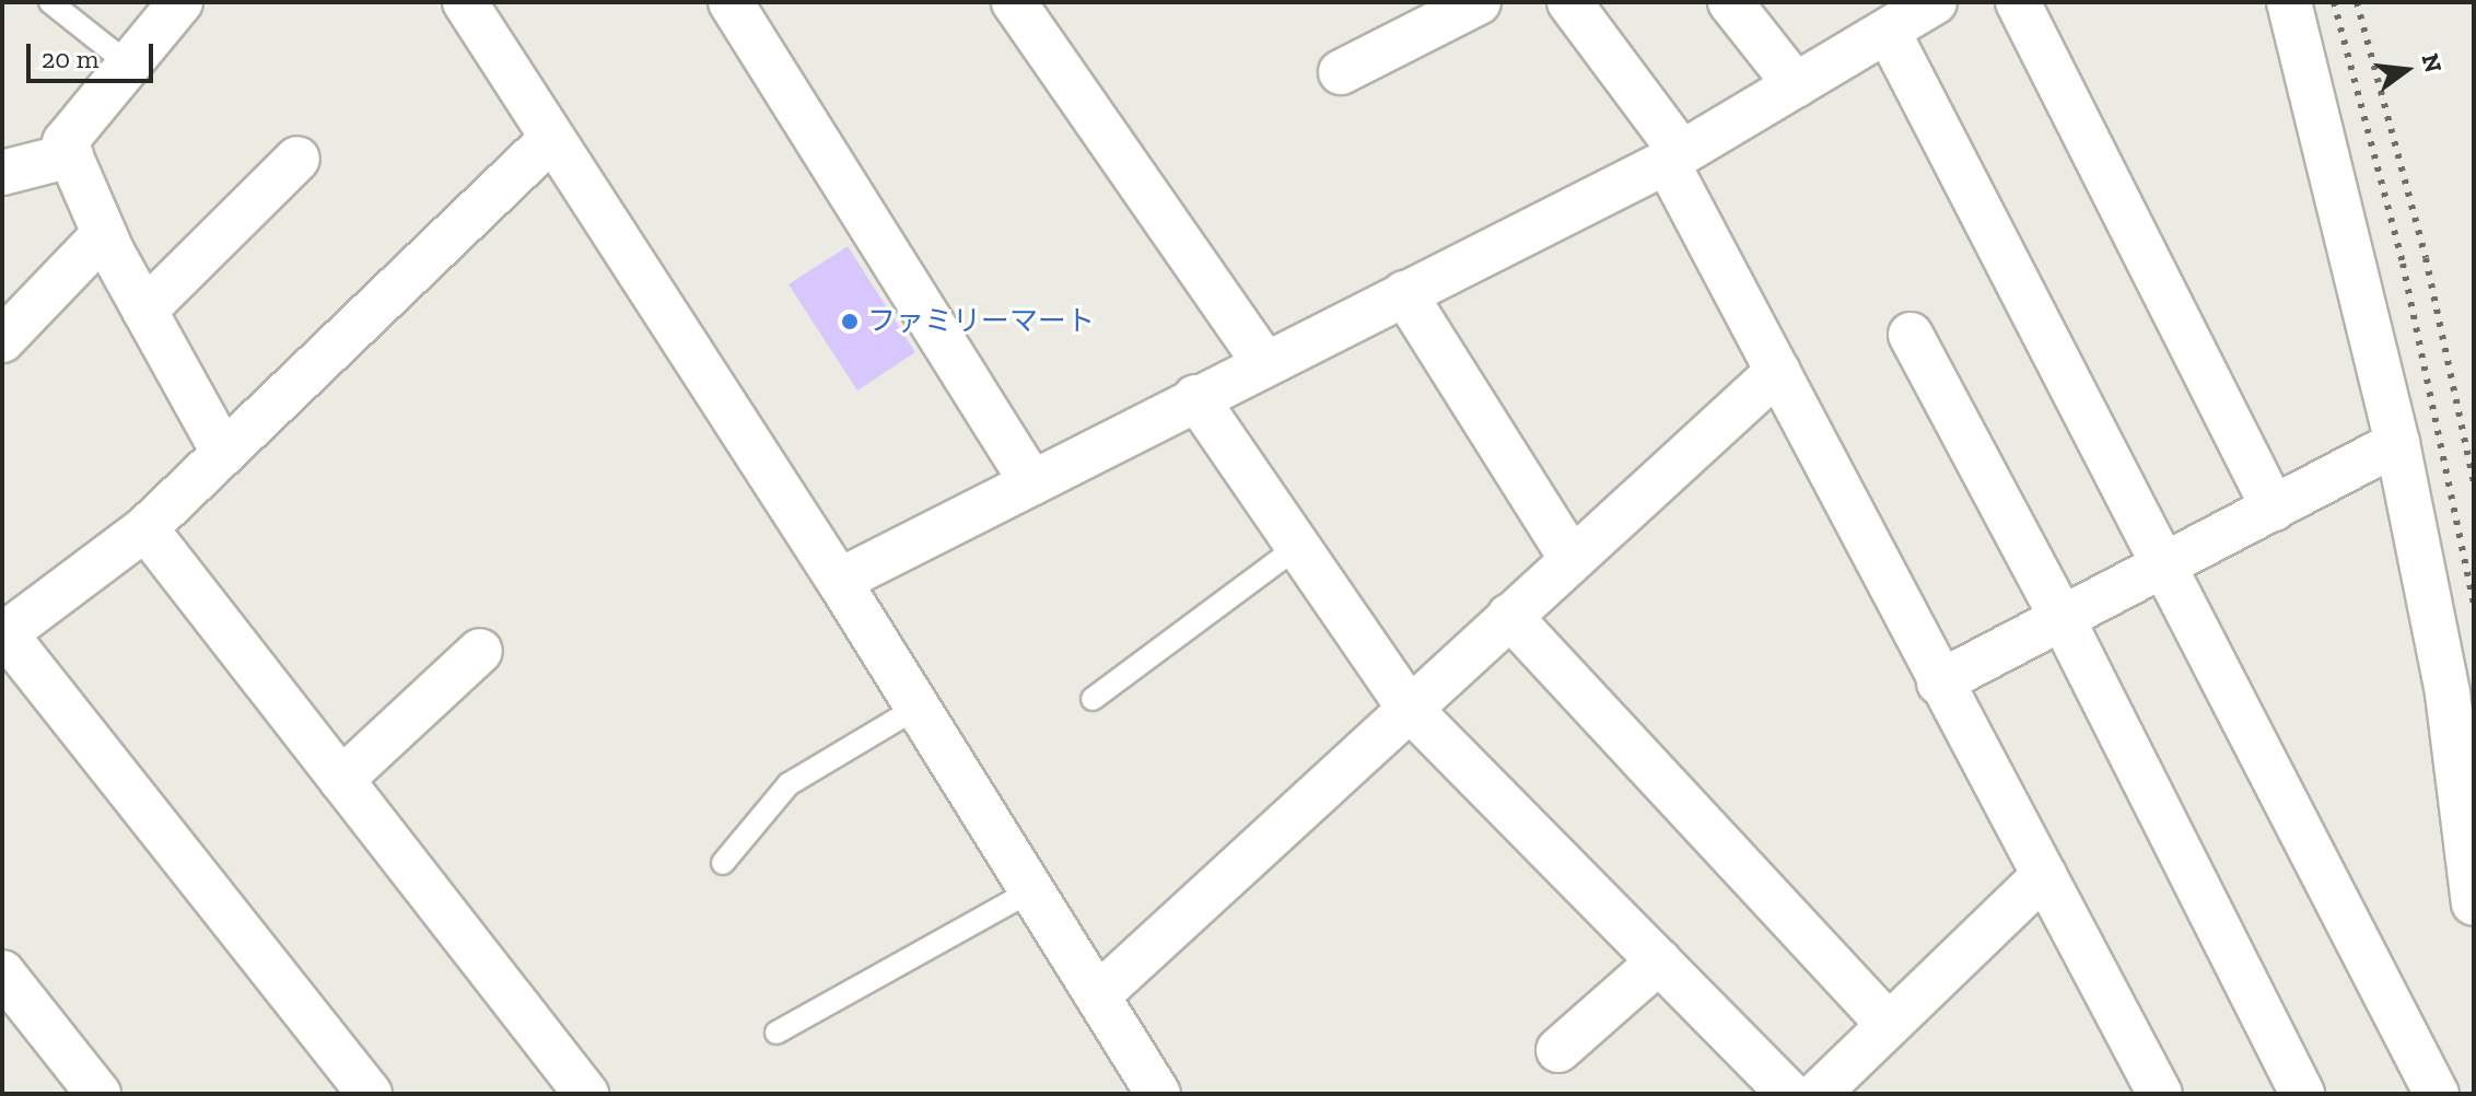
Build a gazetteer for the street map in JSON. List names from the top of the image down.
{
  "places": ["ファミリーマート"],
  "scale_bar": "20 m",
  "north": "right"
}
